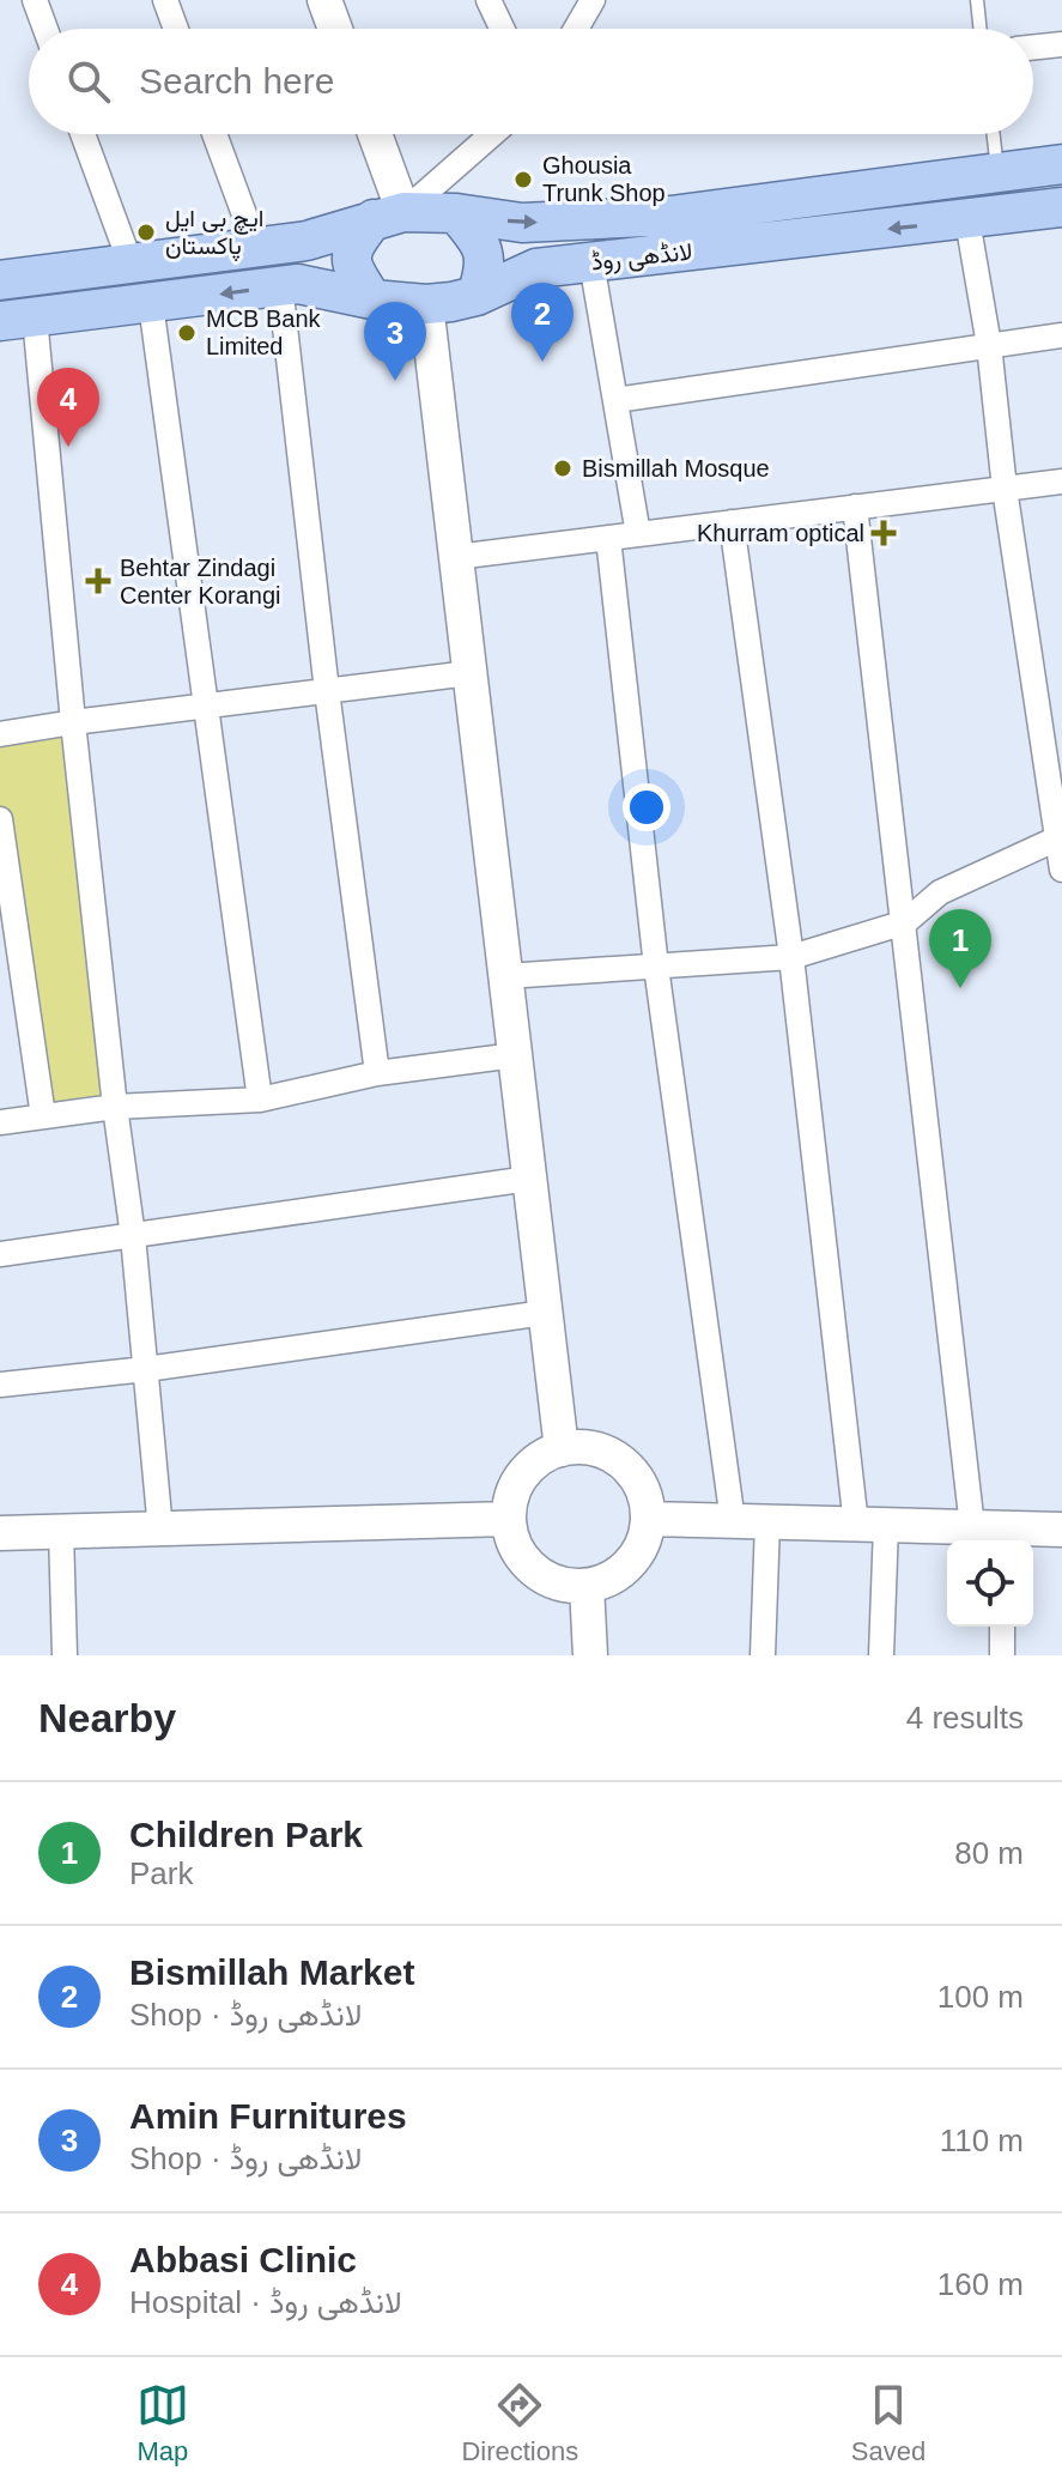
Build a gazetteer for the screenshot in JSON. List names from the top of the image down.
{
  "streets": {
    "main road": ["لانڈھی روڈ"]
  },
  "places": {
    "other": [
      "Ghousia Trunk Shop",
      "ایچ بی ایل پاکستان",
      "MCB Bank Limited",
      "Bismillah Mosque"
    ],
    "health": ["Khurram optical", "Behtar Zindagi Center Korangi"]
  },
  "page": {
    "search": "Search here",
    "pins": [
      "2",
      "3",
      "4",
      "1"
    ],
    "heading": ["Nearby", "4 results"],
    "list": [
      {
        "mark": "1",
        "name": "Children Park",
        "note": "Park",
        "value": "80 m"
      },
      {
        "mark": "2",
        "name": "Bismillah Market",
        "note": "Shop · لانڈھی روڈ",
        "value": "100 m"
      },
      {
        "mark": "3",
        "name": "Amin Furnitures",
        "note": "Shop · لانڈھی روڈ",
        "value": "110 m"
      },
      {
        "mark": "4",
        "name": "Abbasi Clinic",
        "note": "Hospital · لانڈھی روڈ",
        "value": "160 m"
      }
    ],
    "nav": ["Map", "Directions", "Saved"]
  }
}
